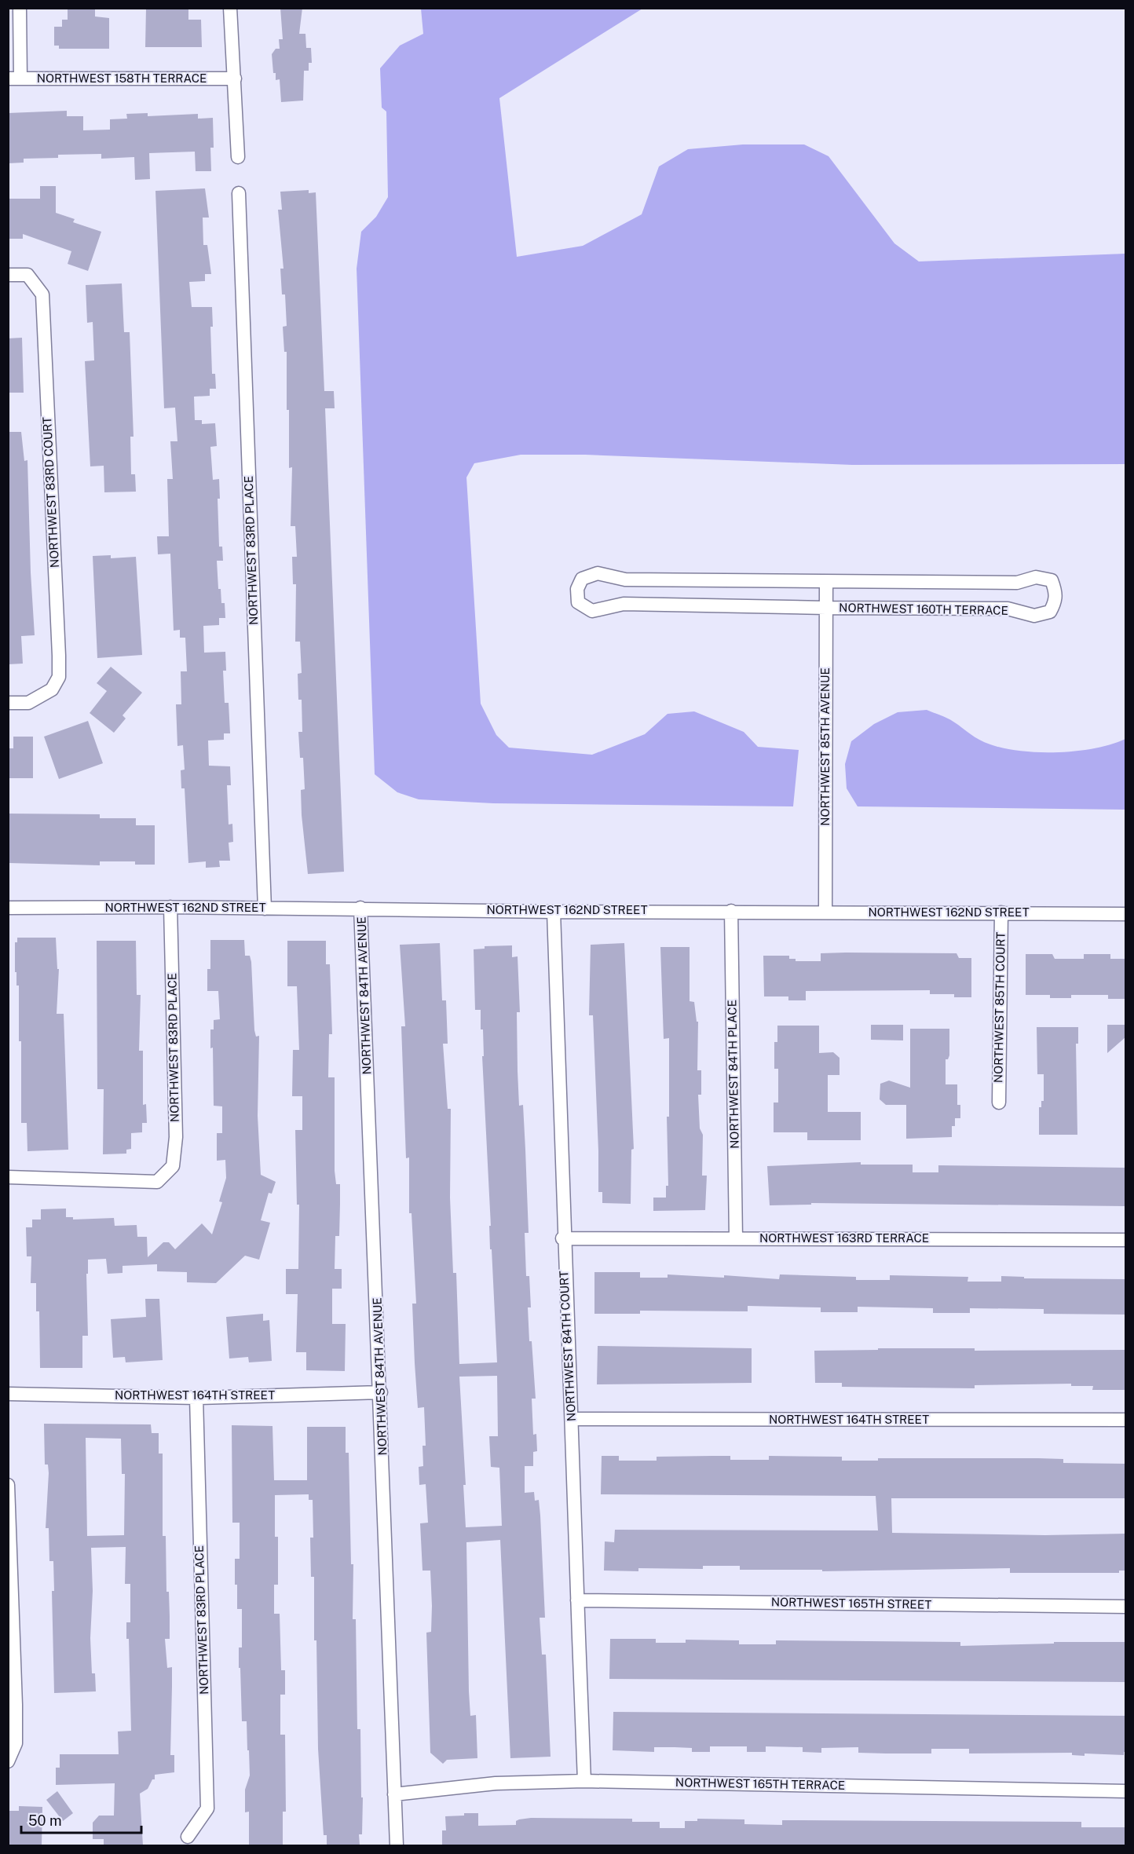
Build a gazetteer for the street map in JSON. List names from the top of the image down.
{
  "streets": {
    "street": [
      "NORTHWEST 158TH TERRACE",
      "NORTHWEST 83RD COURT",
      "NORTHWEST 83RD PLACE",
      "NORTHWEST 160TH TERRACE",
      "NORTHWEST 85TH AVENUE",
      "NORTHWEST 162ND STREET",
      "NORTHWEST 84TH AVENUE",
      "NORTHWEST 85TH COURT",
      "NORTHWEST 84TH PLACE",
      "NORTHWEST 163RD TERRACE",
      "NORTHWEST 84TH COURT",
      "NORTHWEST 164TH STREET",
      "NORTHWEST 165TH STREET",
      "NORTHWEST 165TH TERRACE"
    ]
  },
  "crossings": [
    ["NORTHWEST 83RD PLACE", "NORTHWEST 162ND STREET"],
    ["NORTHWEST 83RD PLACE", "NORTHWEST 164TH STREET"],
    ["NORTHWEST 160TH TERRACE", "NORTHWEST 85TH AVENUE"],
    ["NORTHWEST 85TH AVENUE", "NORTHWEST 162ND STREET"],
    ["NORTHWEST 162ND STREET", "NORTHWEST 84TH AVENUE"],
    ["NORTHWEST 162ND STREET", "NORTHWEST 85TH COURT"],
    ["NORTHWEST 162ND STREET", "NORTHWEST 84TH PLACE"],
    ["NORTHWEST 162ND STREET", "NORTHWEST 84TH COURT"],
    ["NORTHWEST 84TH AVENUE", "NORTHWEST 164TH STREET"],
    ["NORTHWEST 84TH AVENUE", "NORTHWEST 165TH TERRACE"],
    ["NORTHWEST 84TH PLACE", "NORTHWEST 163RD TERRACE"],
    ["NORTHWEST 163RD TERRACE", "NORTHWEST 84TH COURT"],
    ["NORTHWEST 84TH COURT", "NORTHWEST 164TH STREET"],
    ["NORTHWEST 84TH COURT", "NORTHWEST 165TH STREET"],
    ["NORTHWEST 84TH COURT", "NORTHWEST 165TH TERRACE"]
  ],
  "scale_bar": "50 m"
}
